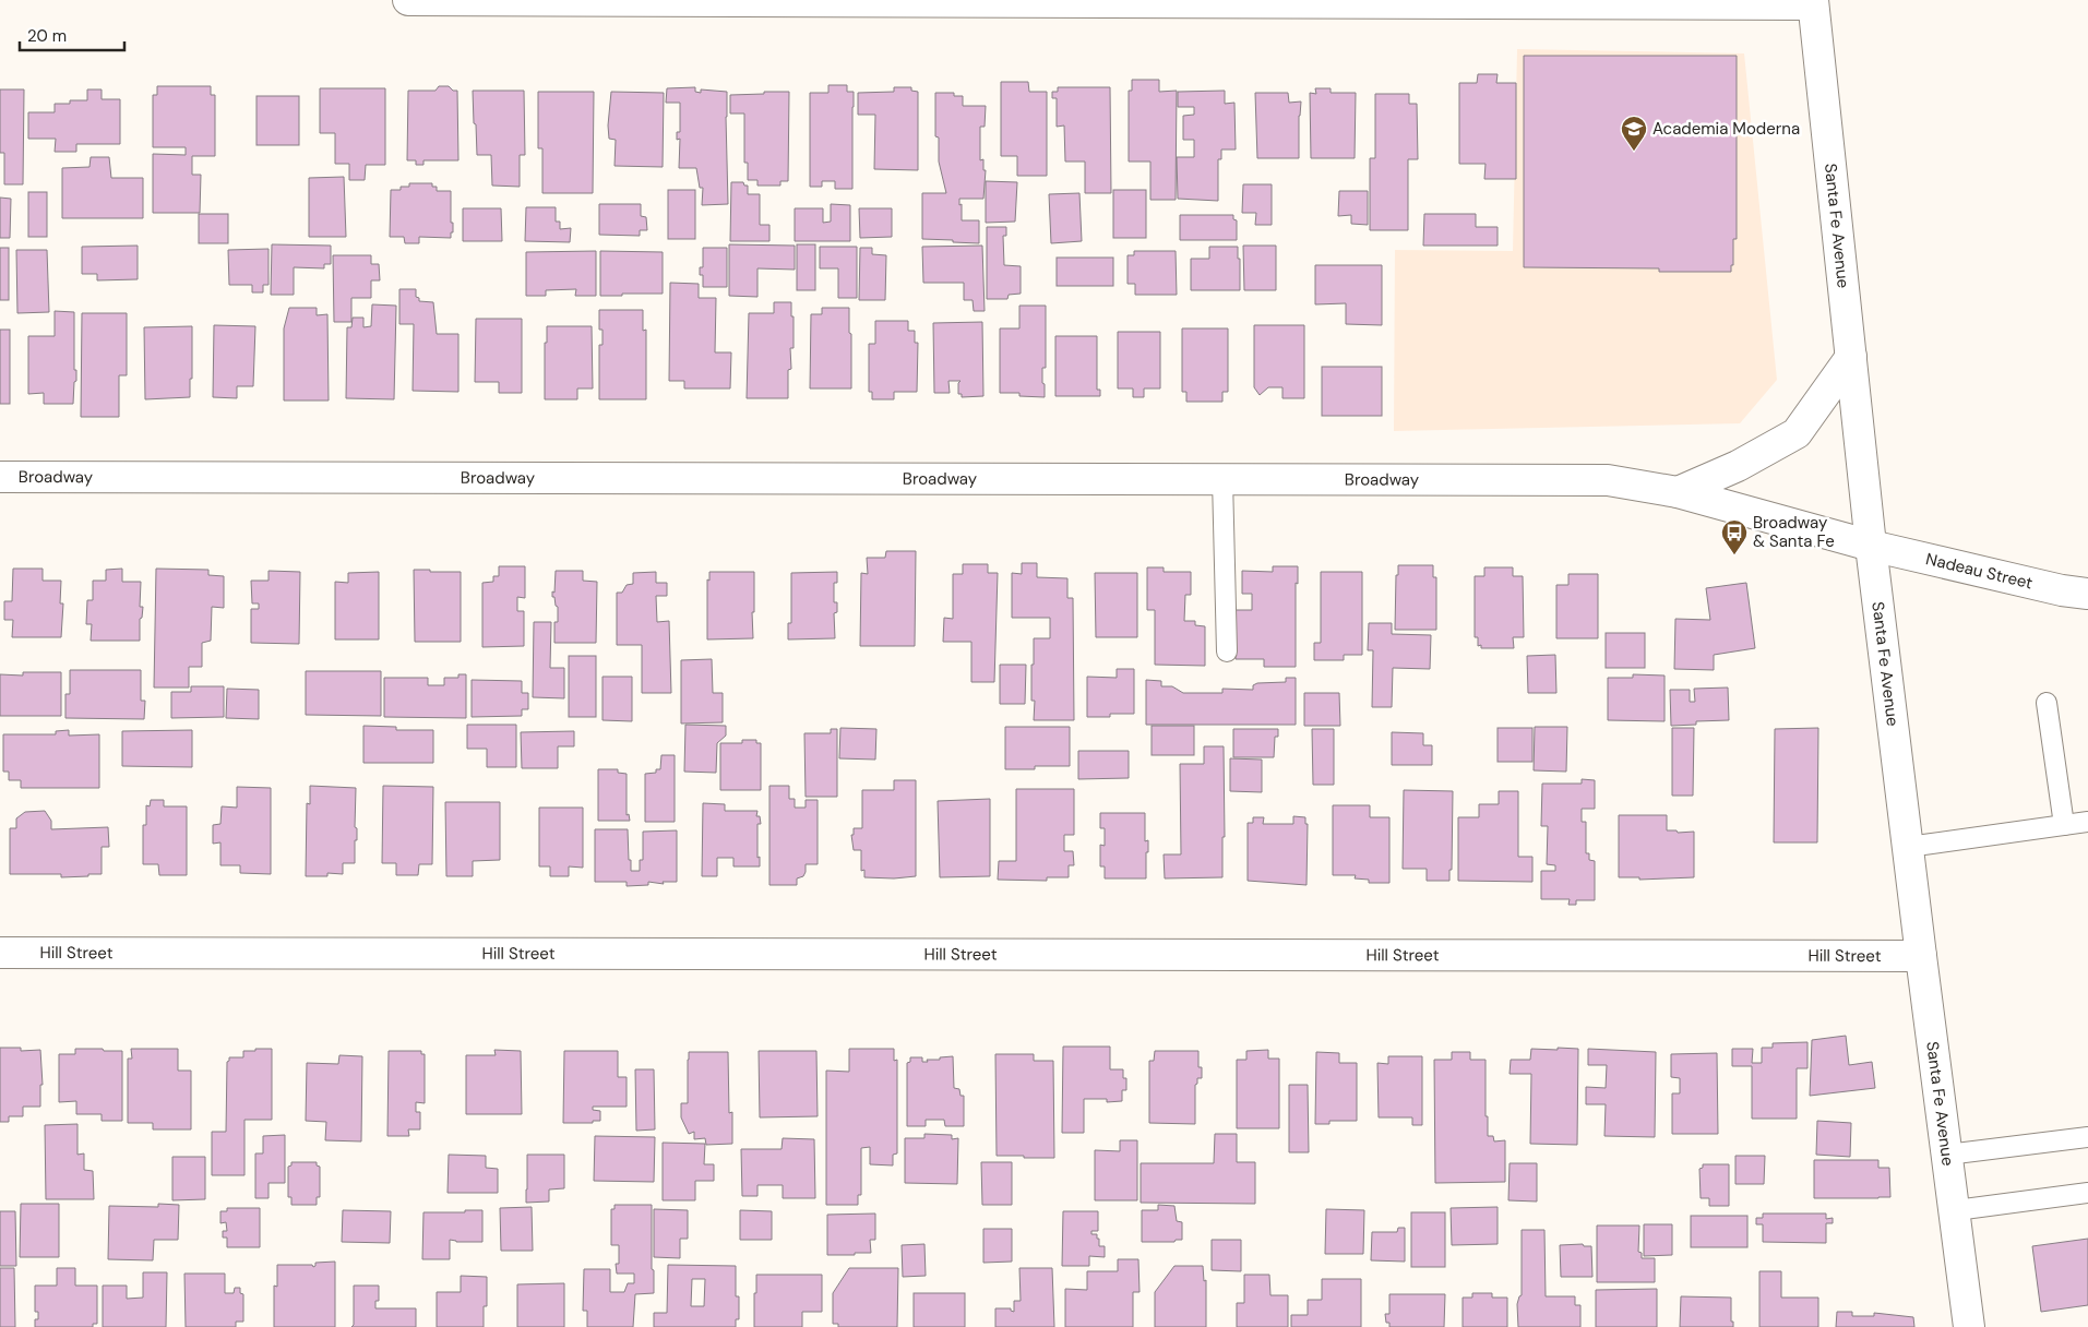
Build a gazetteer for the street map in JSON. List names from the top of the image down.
{
  "streets": {
    "street": [
      "Santa Fe Avenue",
      "Broadway",
      "Nadeau Street",
      "Hill Street"
    ]
  },
  "crossings": [
    ["Santa Fe Avenue", "Broadway"],
    ["Santa Fe Avenue", "Nadeau Street"],
    ["Santa Fe Avenue", "Hill Street"],
    ["Broadway", "Nadeau Street"]
  ],
  "places": {
    "school or university": ["Academia Moderna"],
    "bus stop": ["Broadway & Santa Fe"]
  },
  "scale_bar": "20 m"
}
